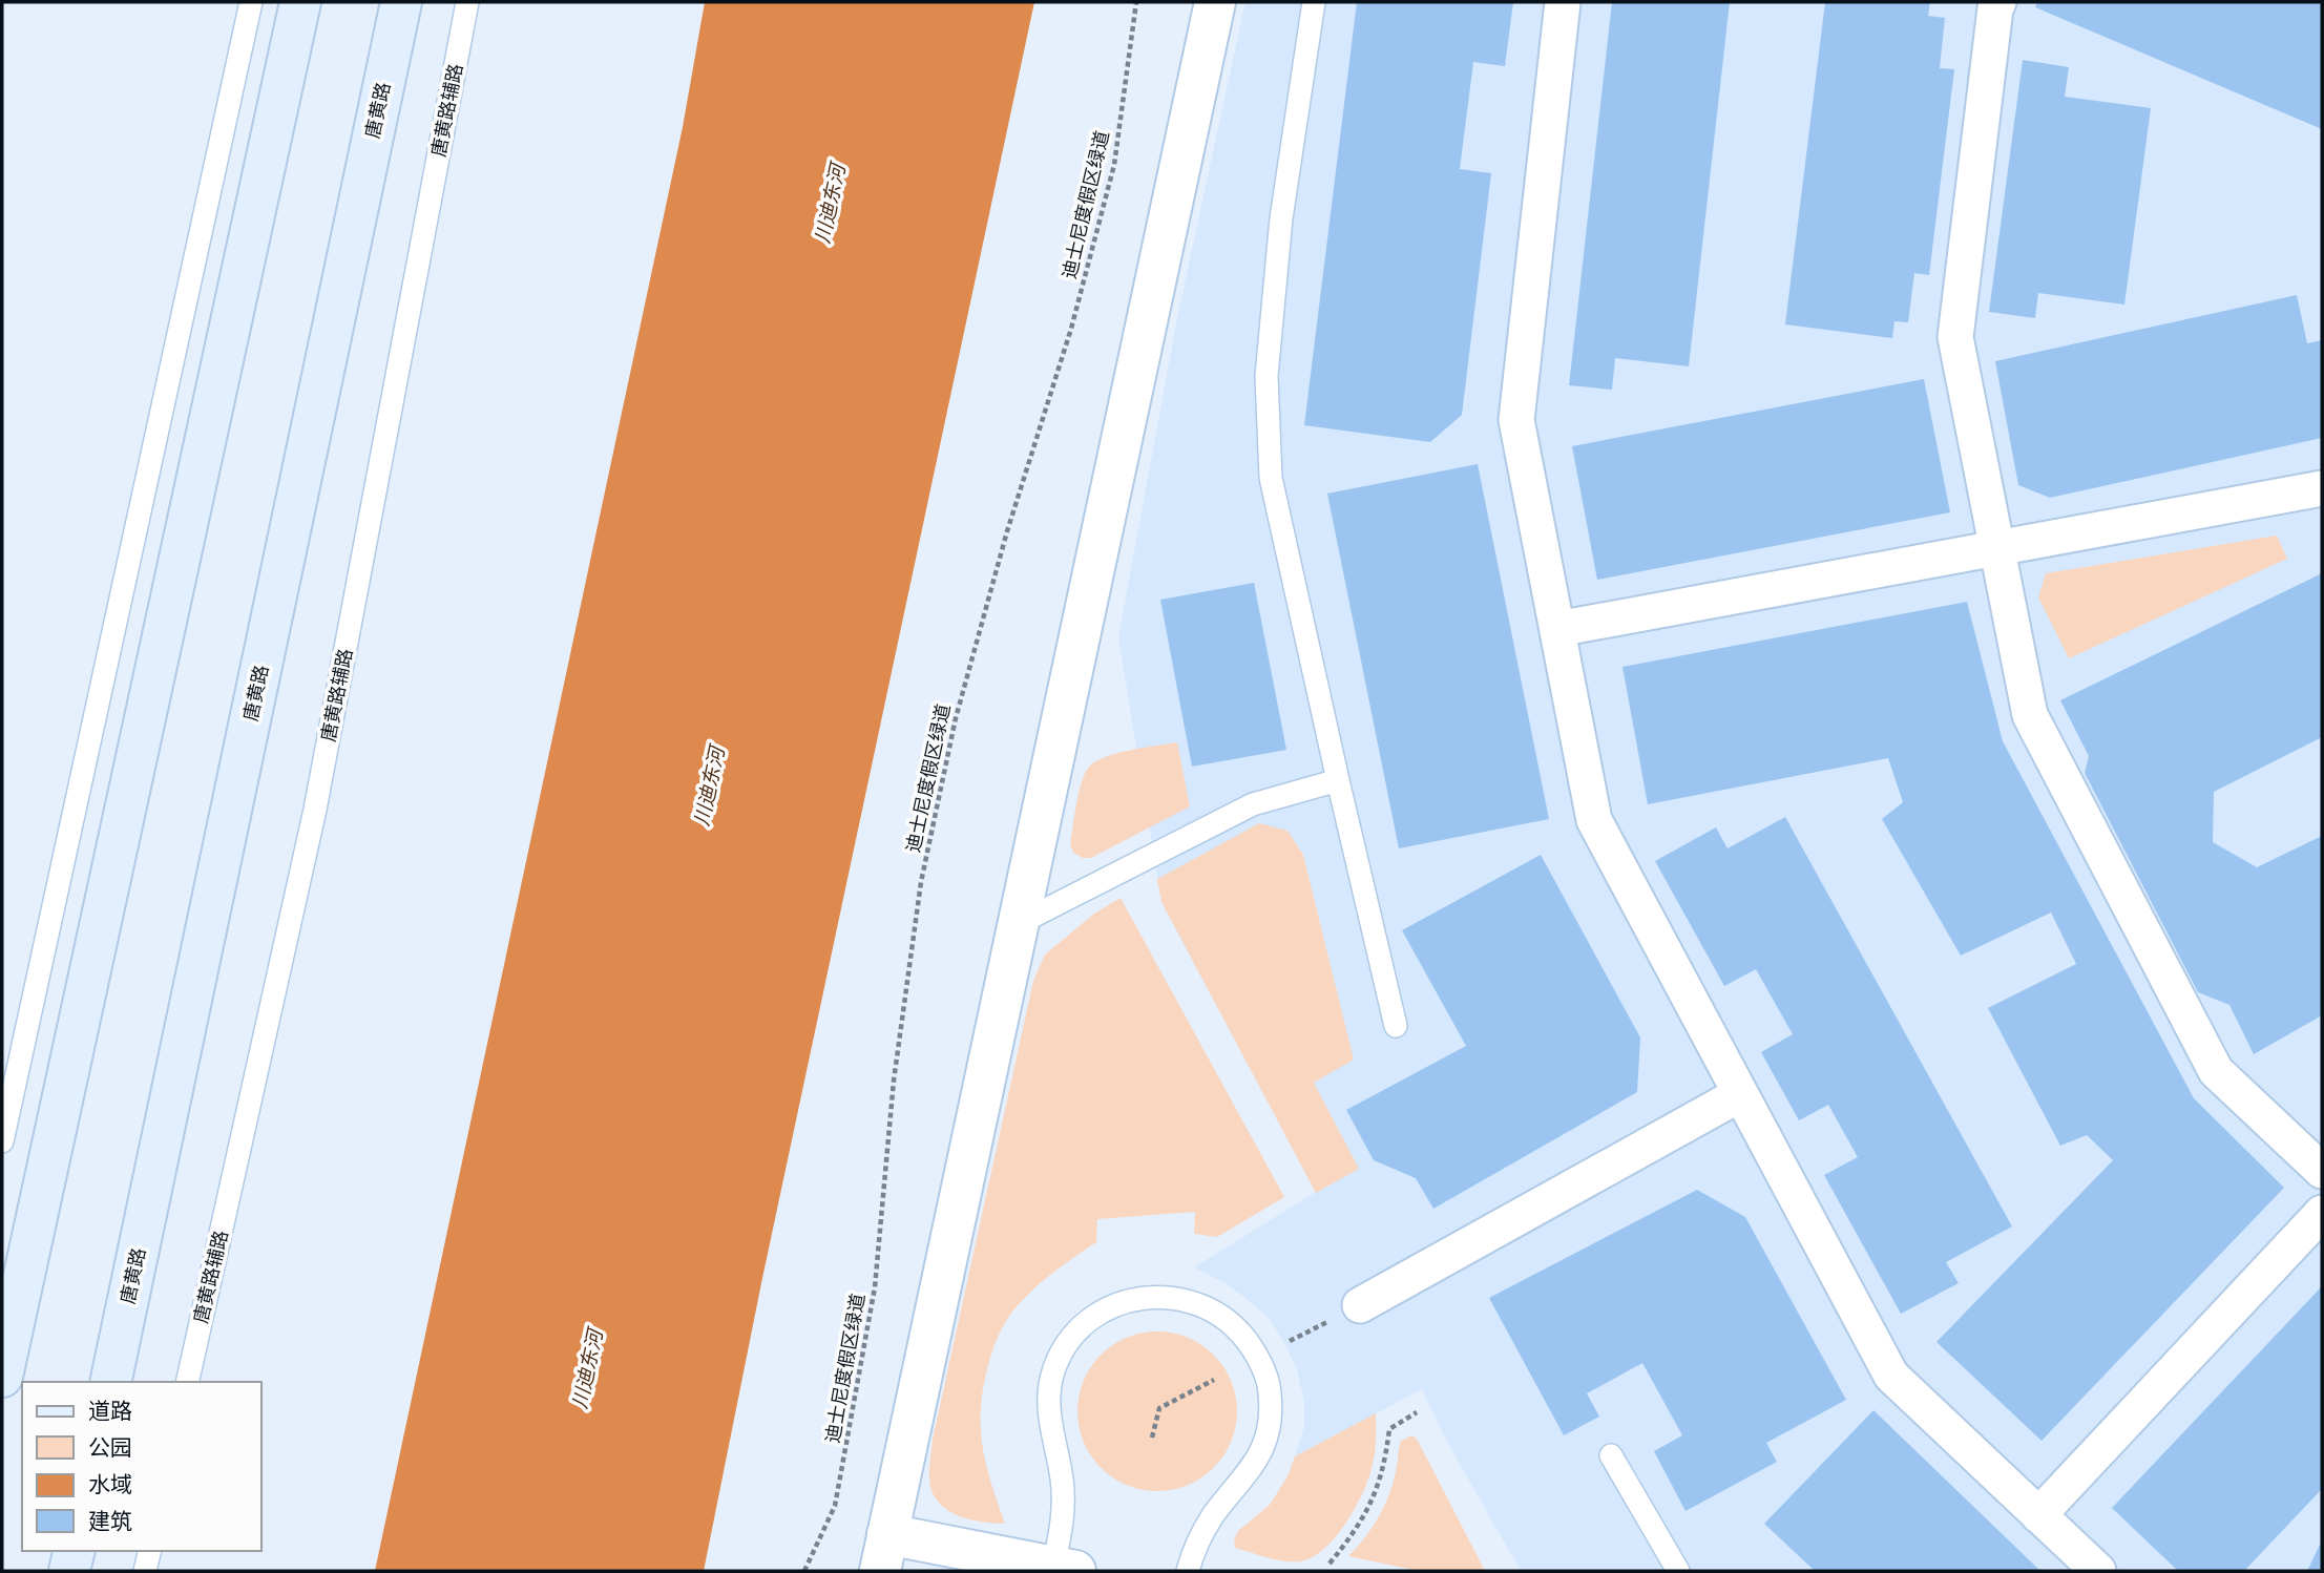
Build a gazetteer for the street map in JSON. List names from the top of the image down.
{
  "streets": {
    "main road": ["唐黄路"],
    "lane": ["唐黄路辅路"],
    "path": ["迪士尼度假区绿道"]
  },
  "water": ["川迪东河"],
  "legend": [
    "道路",
    "公园",
    "水域",
    "建筑"
  ]
}
